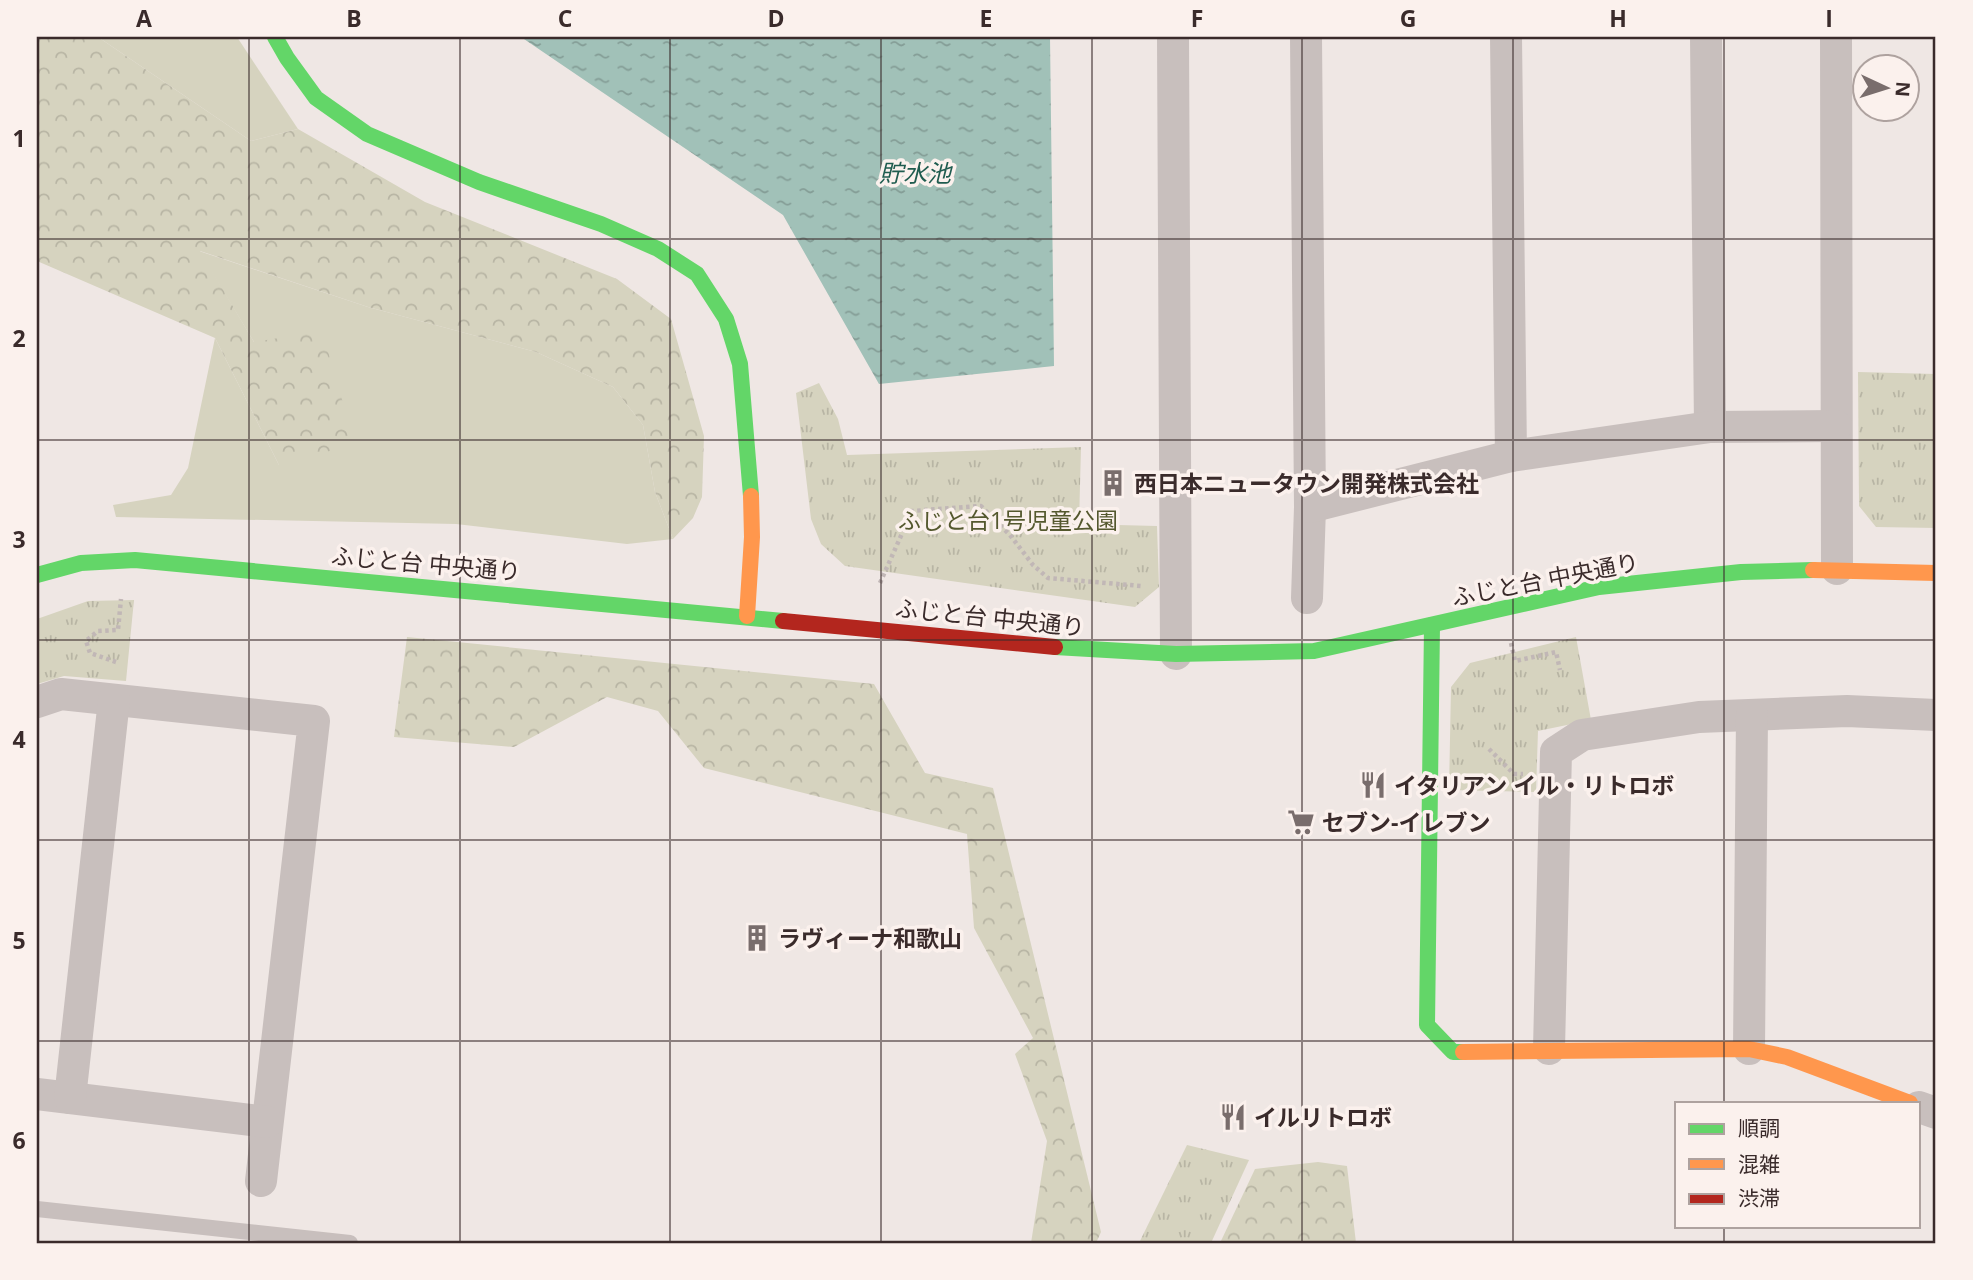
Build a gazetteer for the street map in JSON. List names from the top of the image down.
{
  "streets": {
    "street": ["ふじと台 中央通り"]
  },
  "water": ["貯水池"],
  "parks": ["ふじと台1号児童公園"],
  "places": {
    "building": ["西日本ニュータウン開発株式会社", "ラヴィーナ和歌山"],
    "restaurant": ["イタリアン イル・リトロボ", "イルリトロボ"],
    "supermarket": ["セブン-イレブン"]
  },
  "legend": ["順調", "混雑", "渋滞"],
  "north": "right",
  "grid": {
    "columns": [
      "A",
      "B",
      "C",
      "D",
      "E",
      "F",
      "G",
      "H",
      "I"
    ],
    "rows": [
      "1",
      "2",
      "3",
      "4",
      "5",
      "6"
    ]
  }
}
